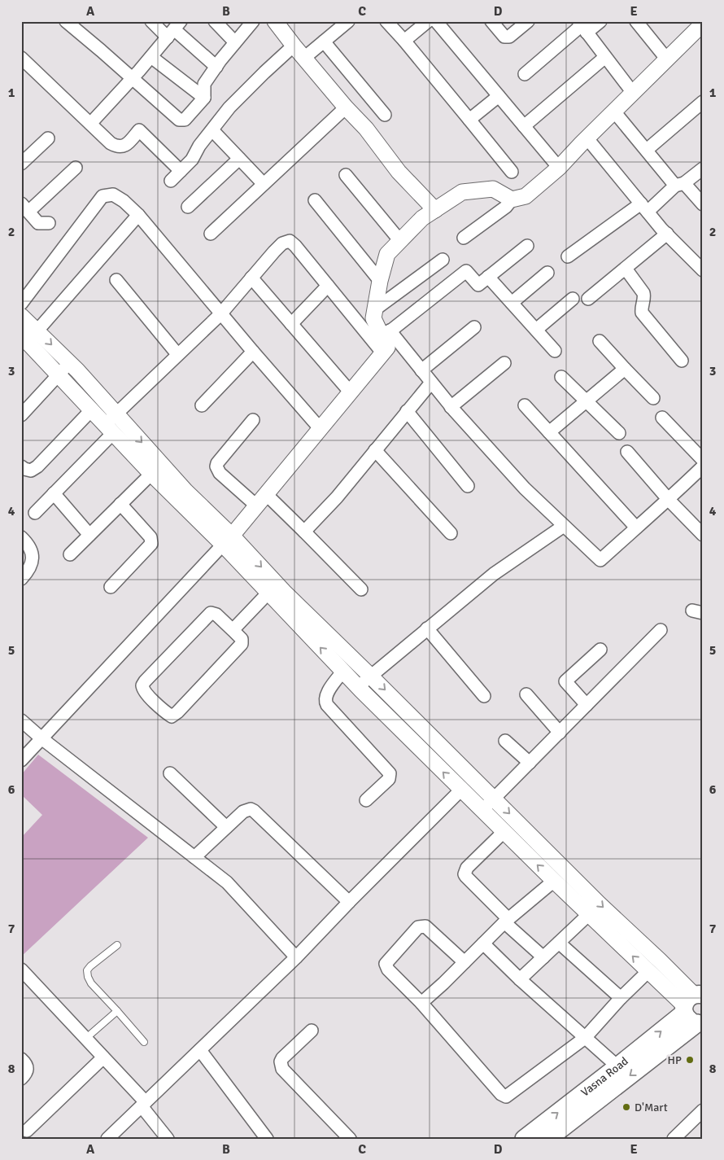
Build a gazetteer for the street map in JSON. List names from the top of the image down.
{
  "streets": {
    "main road": ["Vasna Road"]
  },
  "places": ["HP", "D'Mart"],
  "grid": {
    "columns": [
      "A",
      "B",
      "C",
      "D",
      "E"
    ],
    "rows": [
      "1",
      "2",
      "3",
      "4",
      "5",
      "6",
      "7",
      "8"
    ]
  }
}
